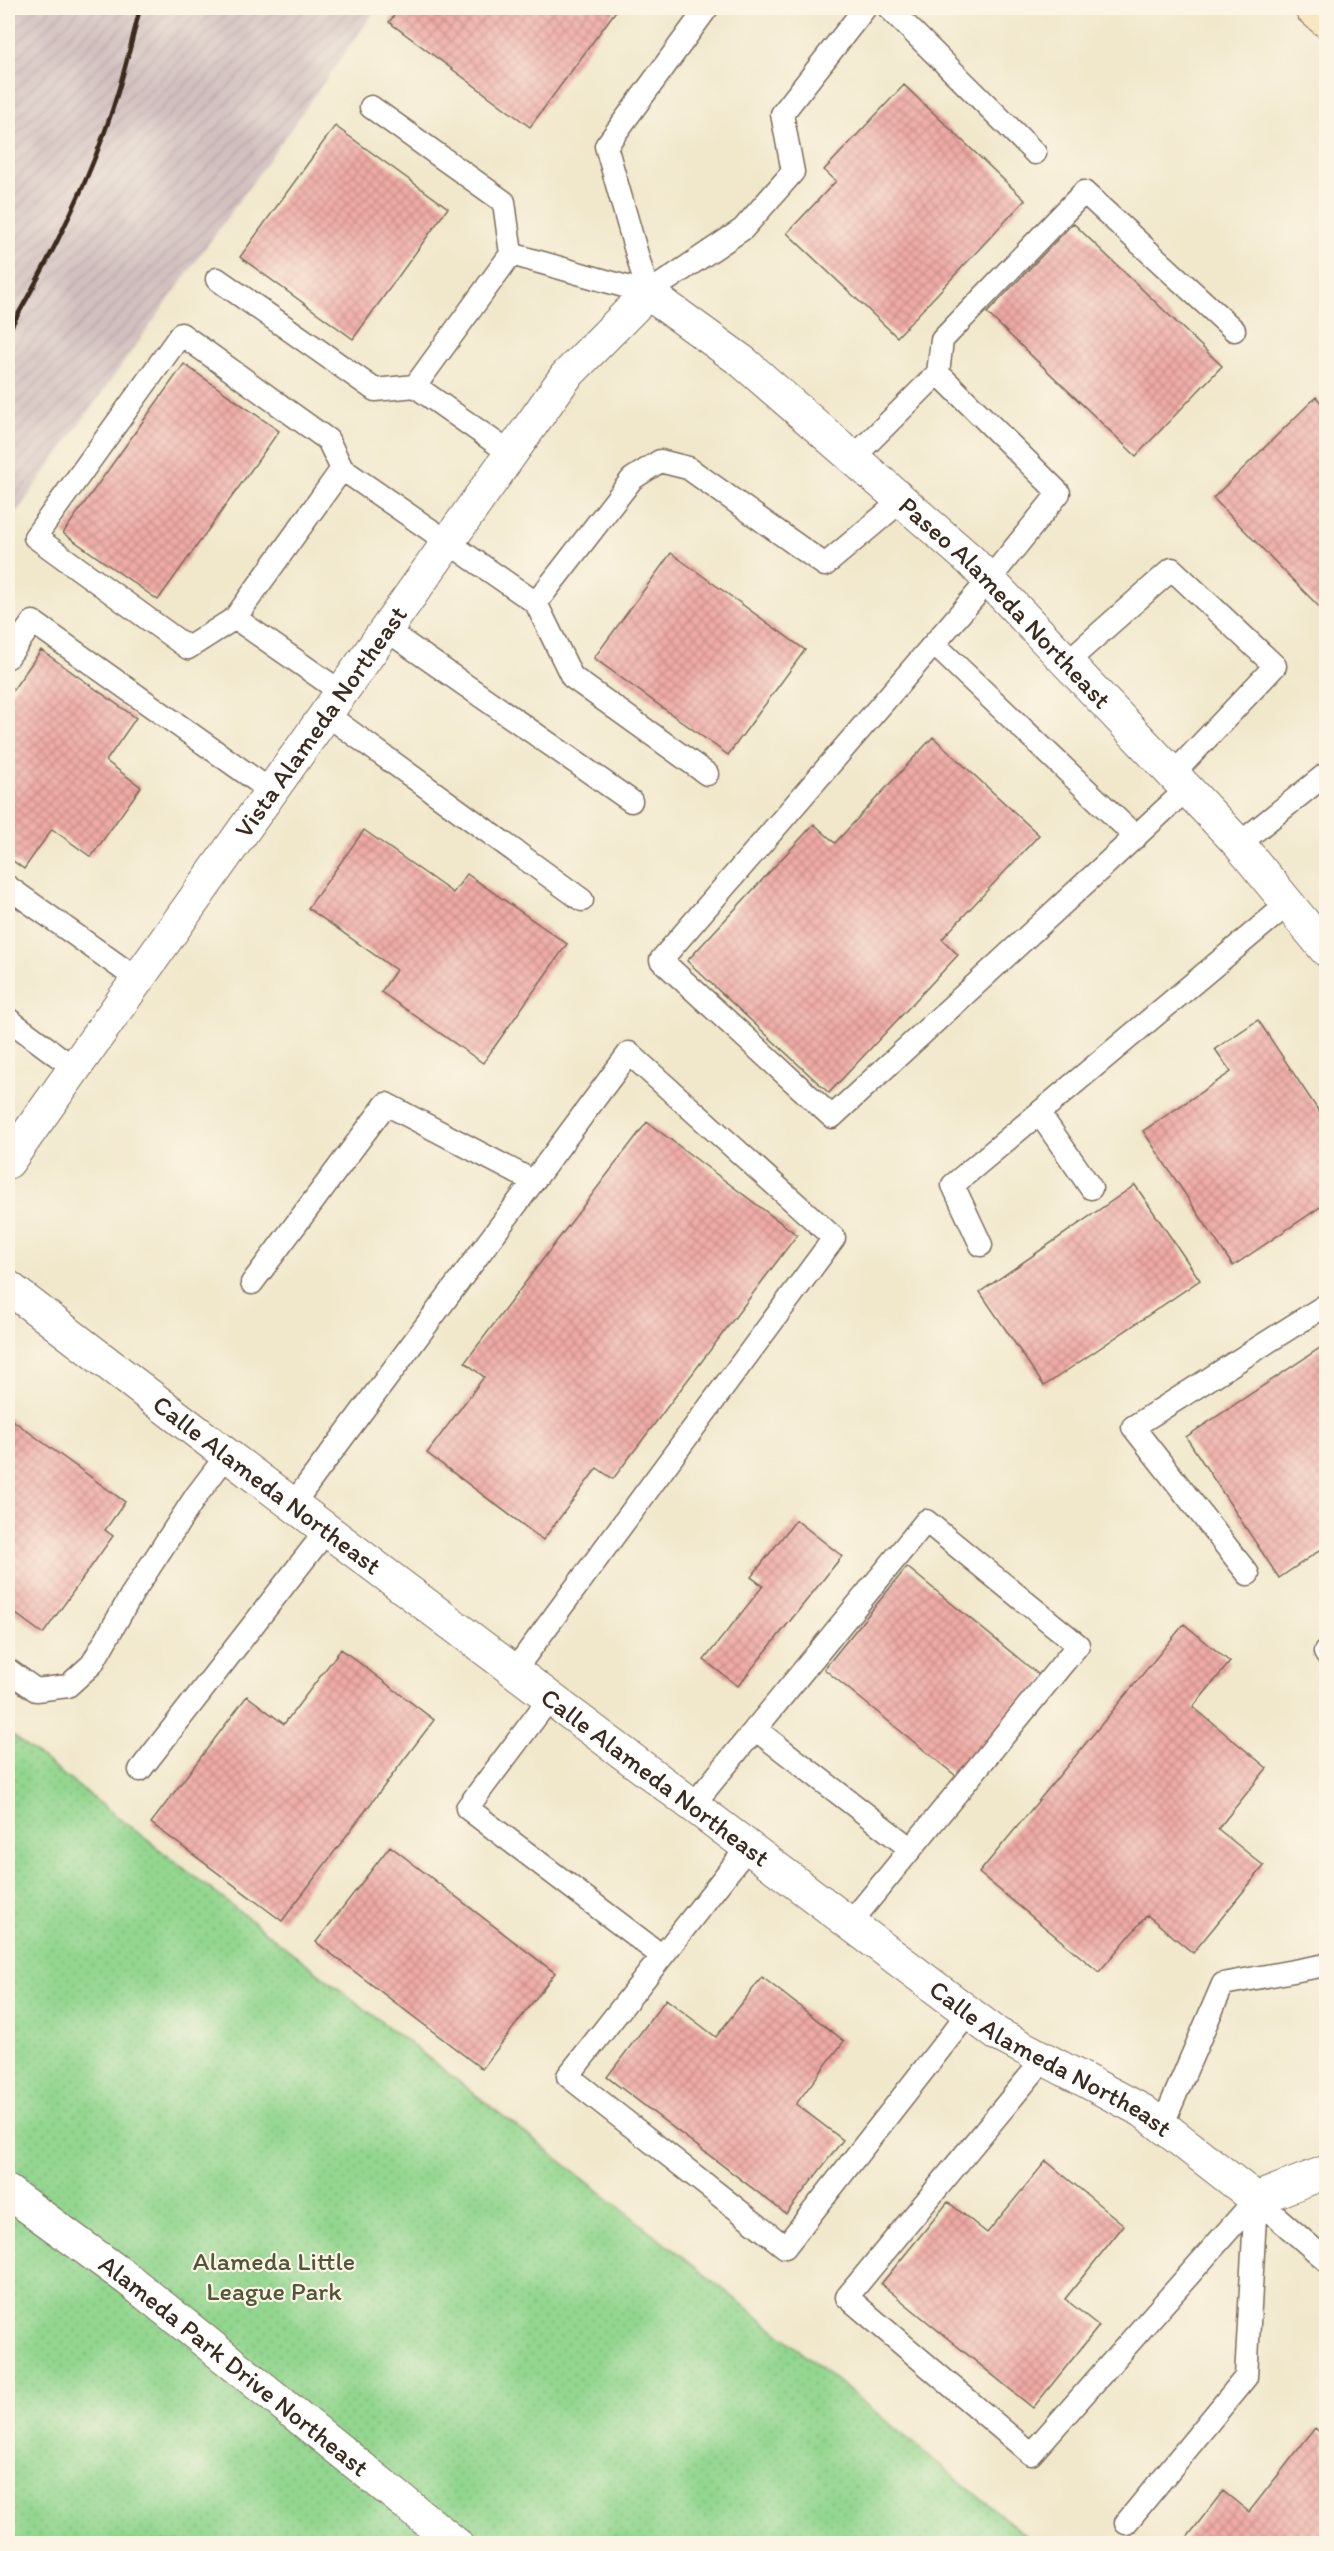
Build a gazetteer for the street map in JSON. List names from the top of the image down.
{
  "streets": {
    "street": [
      "Paseo Alameda Northeast",
      "Vista Alameda Northeast",
      "Calle Alameda Northeast",
      "Alameda Park Drive Northeast"
    ]
  },
  "crossings": [
    ["Paseo Alameda Northeast", "Vista Alameda Northeast"]
  ],
  "parks": ["Alameda Little League Park"]
}
